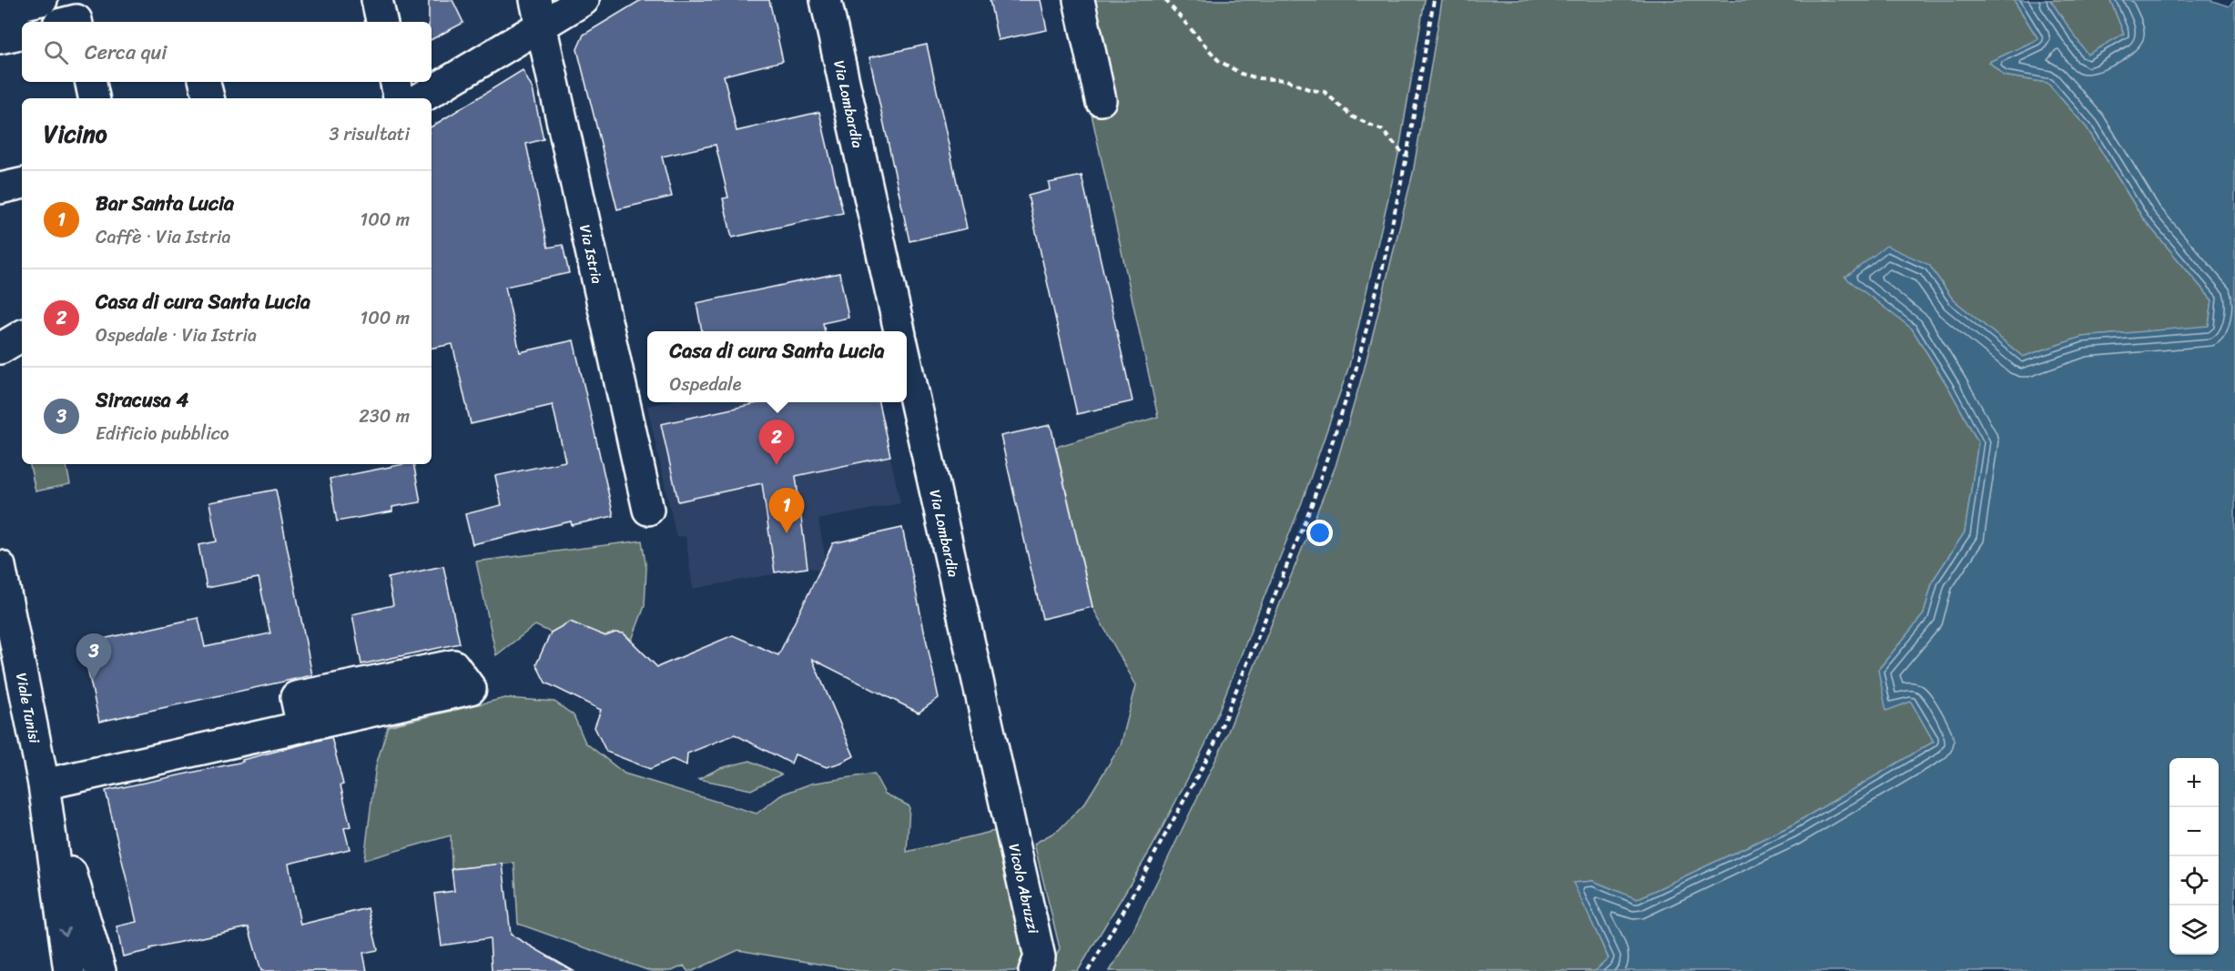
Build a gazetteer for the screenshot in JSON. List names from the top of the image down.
{
  "streets": {
    "street": [
      "Via Lombardia",
      "Via Istria",
      "Viale Tunisi",
      "Vicolo Abruzzi"
    ]
  },
  "crossings": [
    ["Via Lombardia", "Vicolo Abruzzi"]
  ],
  "page": {
    "search": "Cerca qui",
    "heading": ["Vicino", "3 risultati"],
    "list": [
      {
        "mark": "1",
        "name": "Bar Santa Lucia",
        "note": "Caffè · Via Istria",
        "value": "100 m"
      },
      {
        "mark": "2",
        "name": "Casa di cura Santa Lucia",
        "note": "Ospedale · Via Istria",
        "value": "100 m"
      },
      {
        "mark": "3",
        "name": "Siracusa 4",
        "note": "Edificio pubblico",
        "value": "230 m"
      }
    ],
    "popup": ["Casa di cura Santa Lucia", "Ospedale"],
    "pins": ["2", "1", "3"],
    "map_buttons": ["+", "−"]
  }
}
